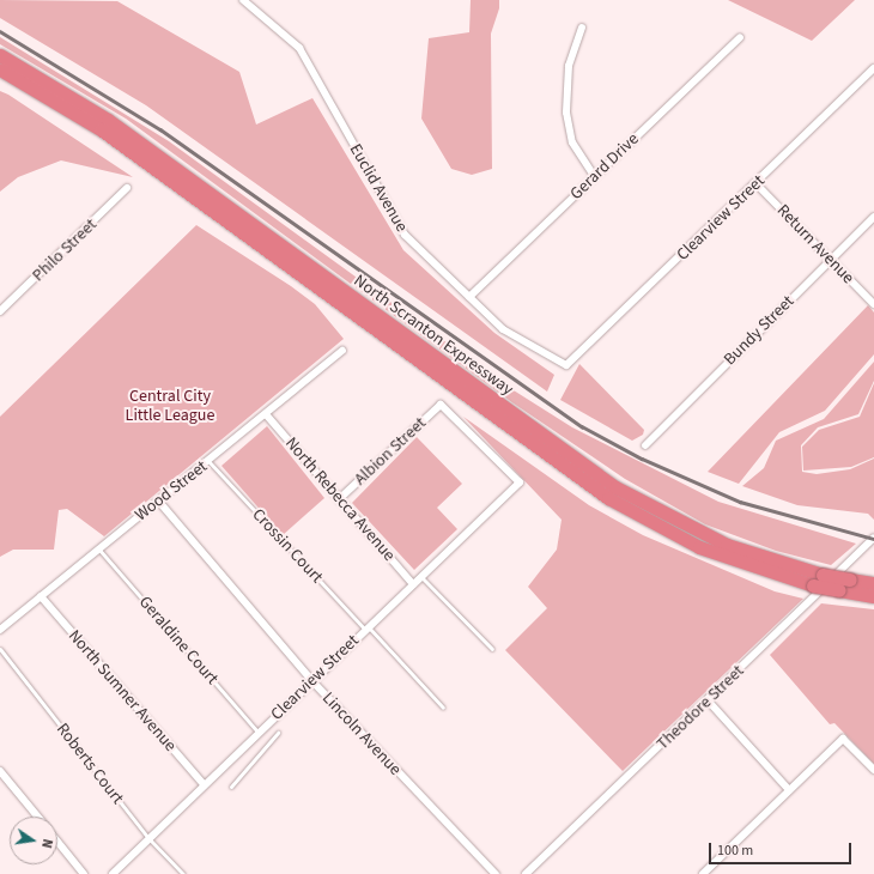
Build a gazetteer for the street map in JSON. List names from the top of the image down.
{
  "streets": {
    "highway": ["North Scranton Expressway"],
    "street": [
      "Gerard Drive",
      "Euclid Avenue",
      "Clearview Street",
      "Return Avenue",
      "Philo Street",
      "Bundy Street",
      "Albion Street",
      "Wood Street",
      "North Rebecca Avenue",
      "North Sumner Avenue",
      "Theodore Street",
      "Lincoln Avenue"
    ],
    "lane": ["Crossin Court", "Geraldine Court", "Roberts Court"]
  },
  "crossings": [
    ["Gerard Drive", "Euclid Avenue"],
    ["Euclid Avenue", "Clearview Street"],
    ["Clearview Street", "Return Avenue"],
    ["Clearview Street", "Albion Street"],
    ["Clearview Street", "North Rebecca Avenue"],
    ["Clearview Street", "Crossin Court"],
    ["Clearview Street", "Geraldine Court"],
    ["Clearview Street", "North Sumner Avenue"],
    ["Clearview Street", "Lincoln Avenue"],
    ["Clearview Street", "Roberts Court"],
    ["Return Avenue", "Bundy Street"],
    ["Albion Street", "North Rebecca Avenue"],
    ["Wood Street", "North Rebecca Avenue"],
    ["Wood Street", "Crossin Court"],
    ["Wood Street", "Geraldine Court"],
    ["Wood Street", "North Sumner Avenue"],
    ["Wood Street", "Lincoln Avenue"]
  ],
  "parks": ["Central City Little League"],
  "scale_bar": "100 m",
  "north": "right"
}
